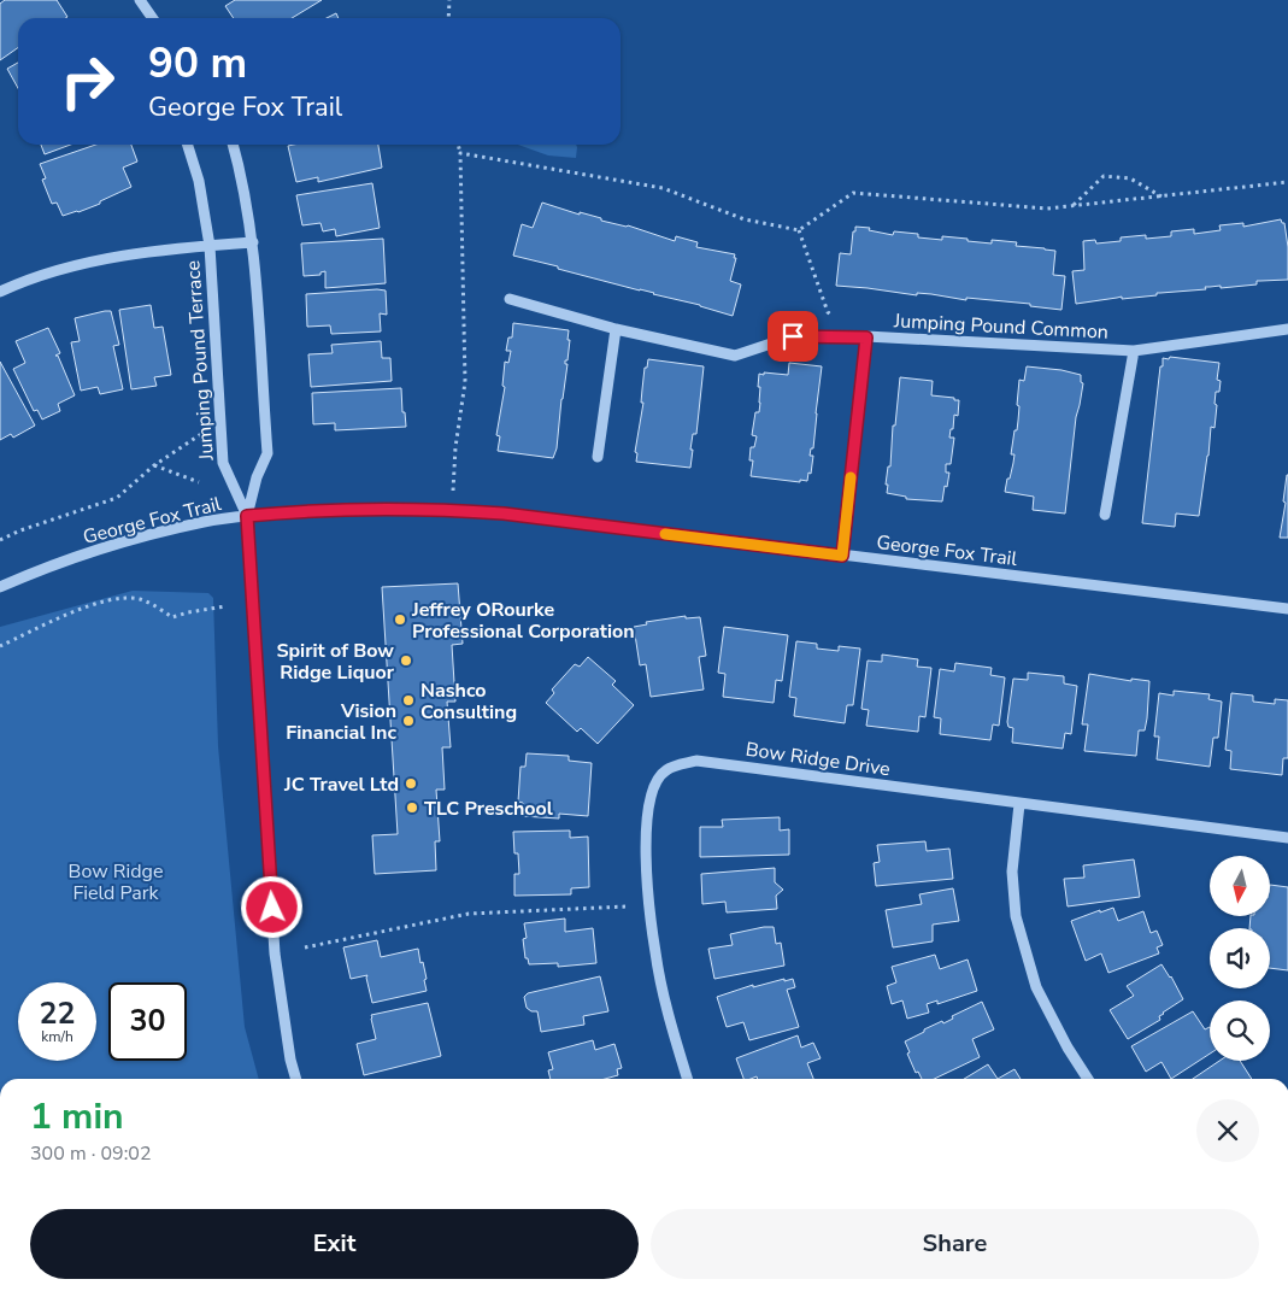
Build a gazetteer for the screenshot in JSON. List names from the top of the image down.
{
  "streets": {
    "street": [
      "Jumping Pound Common",
      "Jumping Pound Terrace",
      "George Fox Trail",
      "Bow Ridge Drive"
    ]
  },
  "crossings": [
    ["Jumping Pound Common", "George Fox Trail"],
    ["Jumping Pound Terrace", "George Fox Trail"]
  ],
  "parks": ["Bow Ridge Field Park"],
  "places": [
    "Jeffrey ORourke Professional Corporation",
    "Spirit of Bow Ridge Liquor",
    "Nashco Consulting",
    "Vision Financial Inc",
    "JC Travel Ltd",
    "TLC Preschool"
  ],
  "north": "bottom",
  "page": {
    "turn": ["90 m", "George Fox Trail"],
    "speed": "22 km/h",
    "limit": "30",
    "heading": ["1 min", "300 m · 09:02"],
    "buttons": ["Exit", "Share"]
  }
}
